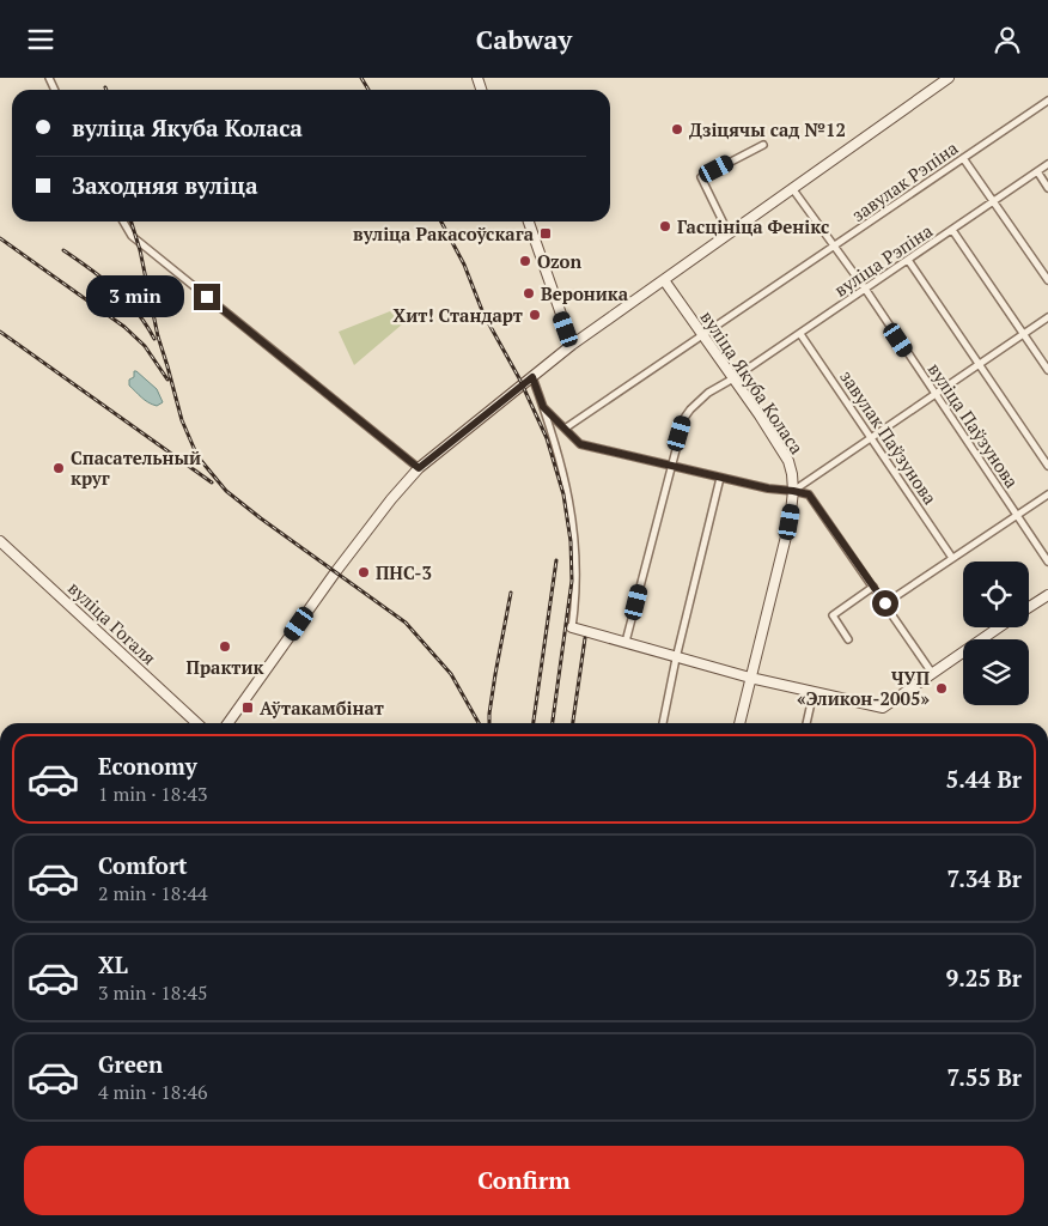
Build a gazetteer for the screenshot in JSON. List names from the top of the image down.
{
  "streets": {
    "main road": ["вуліца Якуба Коласа", "вуліца Гогаля"],
    "street": [
      "завулак Рэпіна",
      "вуліца Рэпіна",
      "вуліца Паўзунова",
      "завулак Паўзунова"
    ]
  },
  "crossings": [
    ["завулак Рэпіна", "вуліца Якуба Коласа"],
    ["завулак Рэпіна", "вуліца Паўзунова"],
    ["вуліца Рэпіна", "вуліца Якуба Коласа"],
    ["вуліца Рэпіна", "вуліца Паўзунова"],
    ["вуліца Рэпіна", "завулак Паўзунова"]
  ],
  "places": {
    "other": [
      "Дзіцячы сад №12",
      "Гасцініца Фенікс",
      "Ozon",
      "Вероника",
      "Хит! Стандарт",
      "Спасательный круг",
      "ПНС-3",
      "Практик",
      "ЧУП «Эликон-2005»"
    ],
    "transit": ["вуліца Ракасоўскага", "Аўтакамбінат"]
  },
  "page": {
    "header": "Cabway",
    "banner": ["вуліца Якуба Коласа", "Заходняя вуліца"],
    "bubble": "3 min",
    "list": [
      {
        "name": "Economy",
        "note": "1 min · 18:43",
        "value": "5.44 Br"
      },
      {
        "name": "Comfort",
        "note": "2 min · 18:44",
        "value": "7.34 Br"
      },
      {
        "name": "XL",
        "note": "3 min · 18:45",
        "value": "9.25 Br"
      },
      {
        "name": "Green",
        "note": "4 min · 18:46",
        "value": "7.55 Br"
      }
    ],
    "buttons": "Confirm"
  }
}
